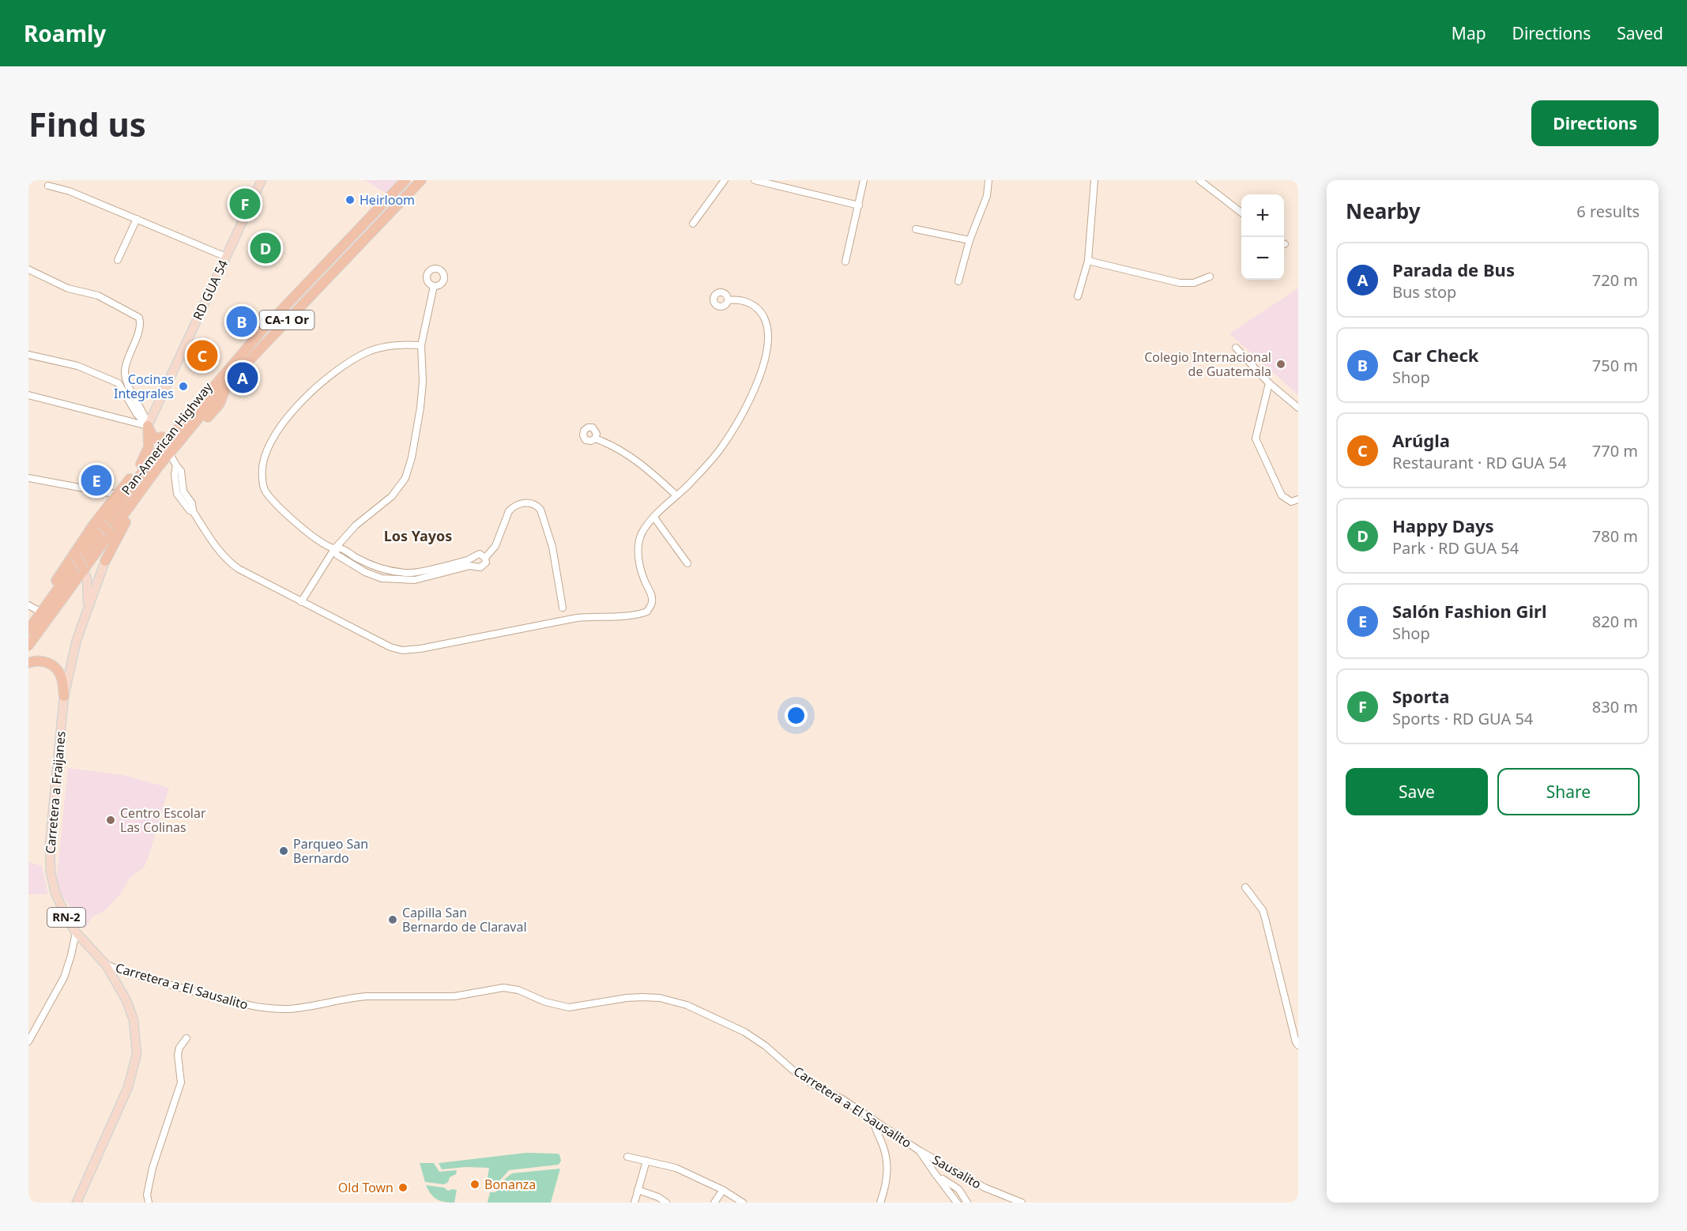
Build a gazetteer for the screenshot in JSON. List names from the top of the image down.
{
  "streets": {
    "highway": ["CA-1 Or", "Pan-American Highway"],
    "main road": ["RD GUA 54", "Carretera a Fraijanes", "RN-2"],
    "street": ["Carretera a El Sausalito", "Sausalito"]
  },
  "crossings": [
    ["Carretera a Fraijanes", "Carretera a El Sausalito"],
    ["Carretera a El Sausalito", "Sausalito"]
  ],
  "districts": ["Los Yayos"],
  "places": [
    "Heirloom",
    "Colegio Internacional de Guatemala",
    "Cocinas Integrales",
    "Centro Escolar Las Colinas",
    "Parqueo San Bernardo",
    "Capilla San Bernardo de Claraval",
    "Bonanza",
    "Old Town"
  ],
  "page": {
    "header": "Roamly",
    "nav": ["Map", "Directions", "Saved"],
    "buttons": [
      "Directions",
      ["Save", "Share"]
    ],
    "title": "Find us",
    "heading": ["Nearby", "6 results"],
    "pins": [
      "F",
      "D",
      "B",
      "C",
      "A",
      "E"
    ],
    "map_buttons": ["+", "−"],
    "list": [
      {
        "mark": "A",
        "name": "Parada de Bus",
        "note": "Bus stop",
        "value": "720 m"
      },
      {
        "mark": "B",
        "name": "Car Check",
        "note": "Shop",
        "value": "750 m"
      },
      {
        "mark": "C",
        "name": "Arúgla",
        "note": "Restaurant · RD GUA 54",
        "value": "770 m"
      },
      {
        "mark": "D",
        "name": "Happy Days",
        "note": "Park · RD GUA 54",
        "value": "780 m"
      },
      {
        "mark": "E",
        "name": "Salón Fashion Girl",
        "note": "Shop",
        "value": "820 m"
      },
      {
        "mark": "F",
        "name": "Sporta",
        "note": "Sports · RD GUA 54",
        "value": "830 m"
      }
    ]
  }
}
